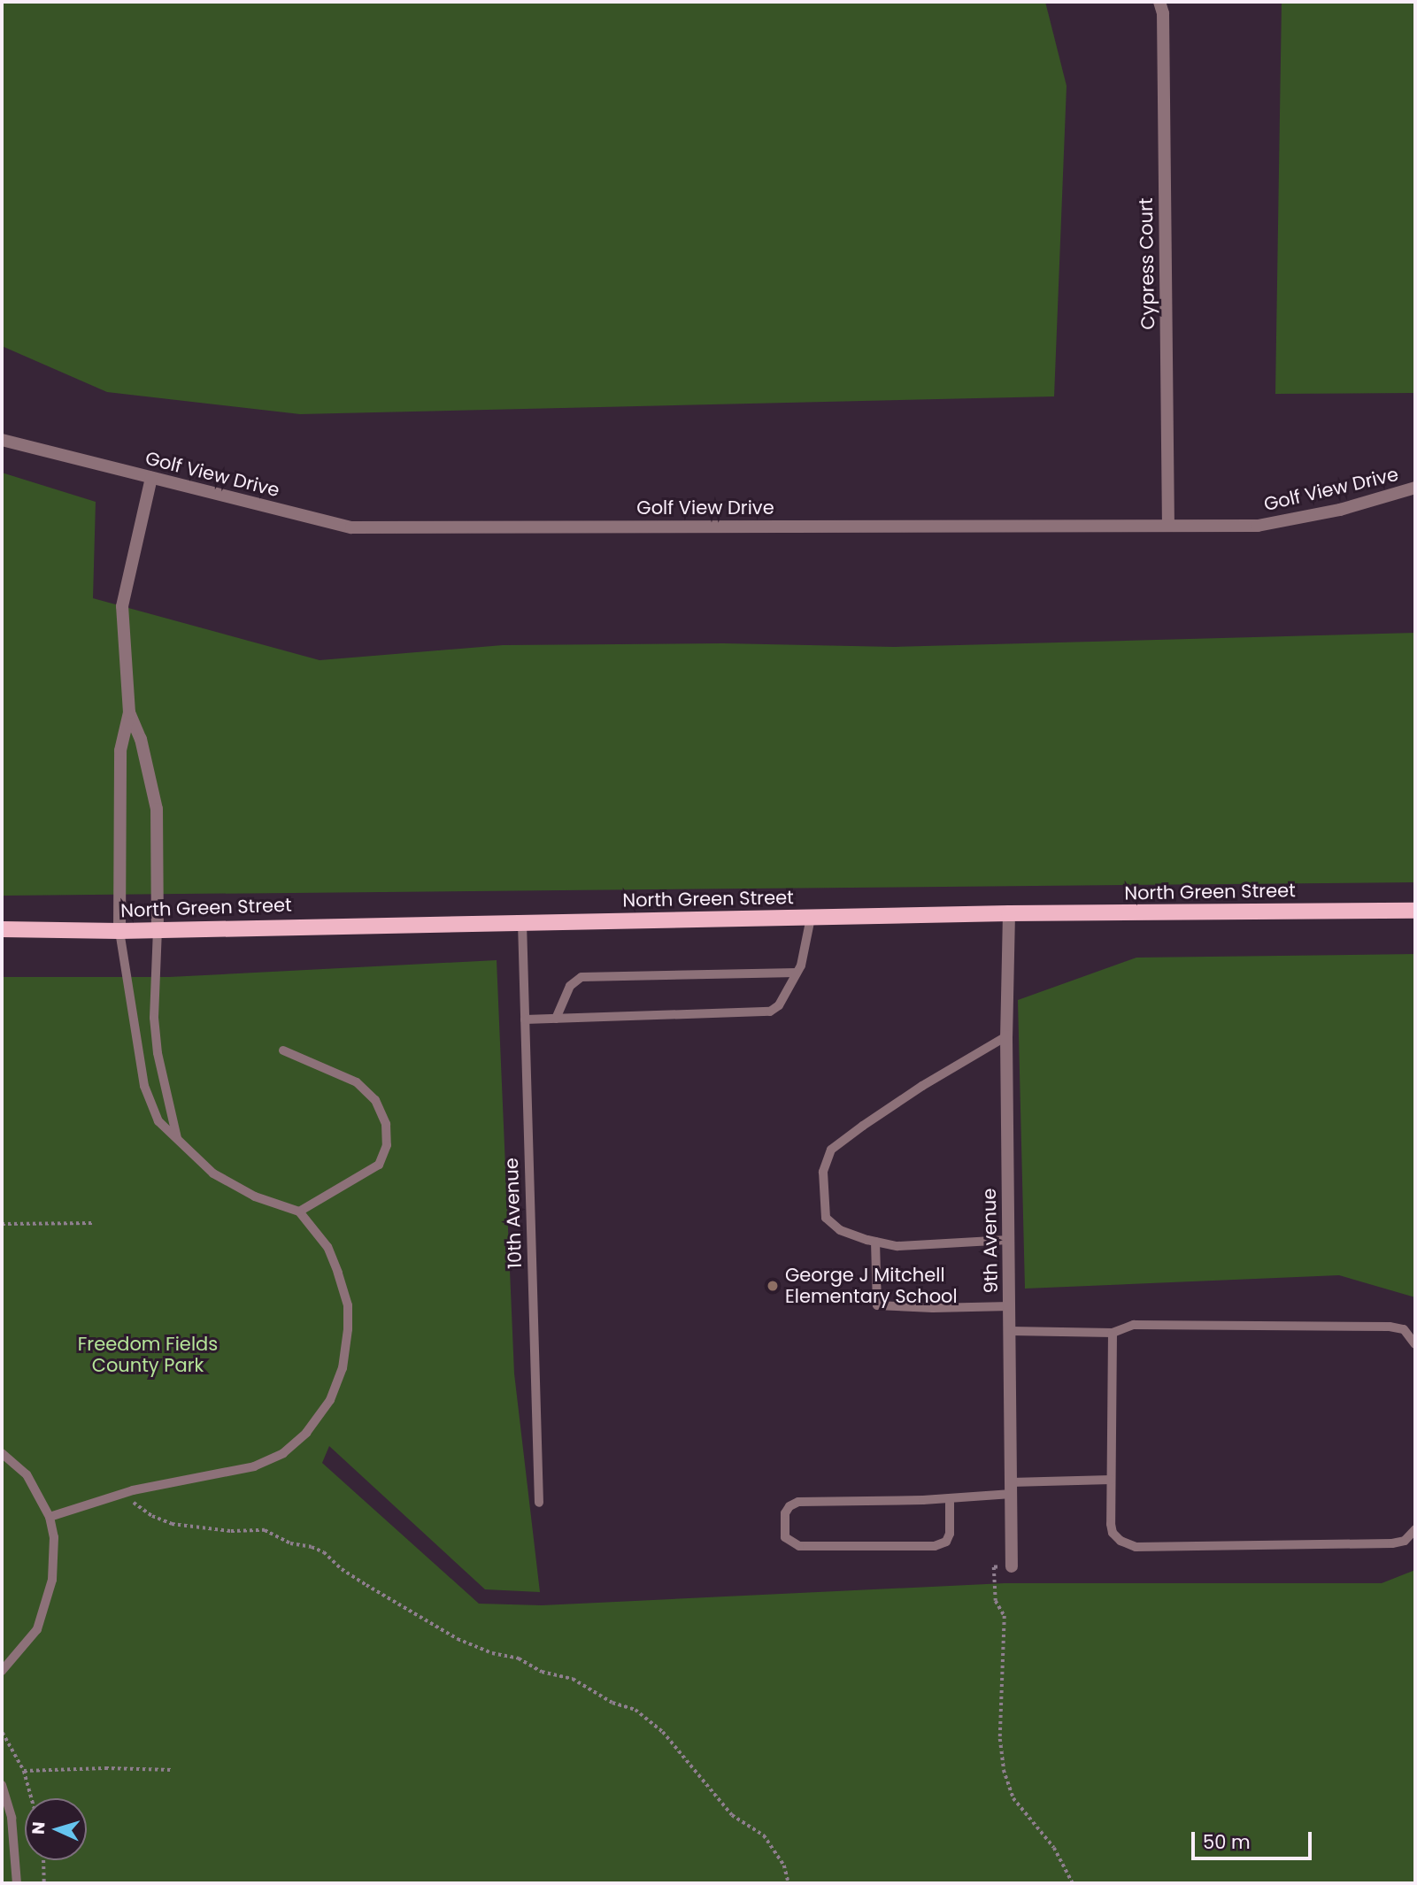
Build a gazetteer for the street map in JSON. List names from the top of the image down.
{
  "streets": {
    "main road": ["North Green Street"],
    "street": ["Cypress Court", "Golf View Drive", "9th Avenue"],
    "lane": ["10th Avenue"]
  },
  "crossings": [
    ["Cypress Court", "Golf View Drive"],
    ["North Green Street", "10th Avenue"],
    ["North Green Street", "9th Avenue"]
  ],
  "parks": ["Freedom Fields County Park"],
  "places": ["George J Mitchell Elementary School"],
  "scale_bar": "50 m",
  "north": "left"
}
